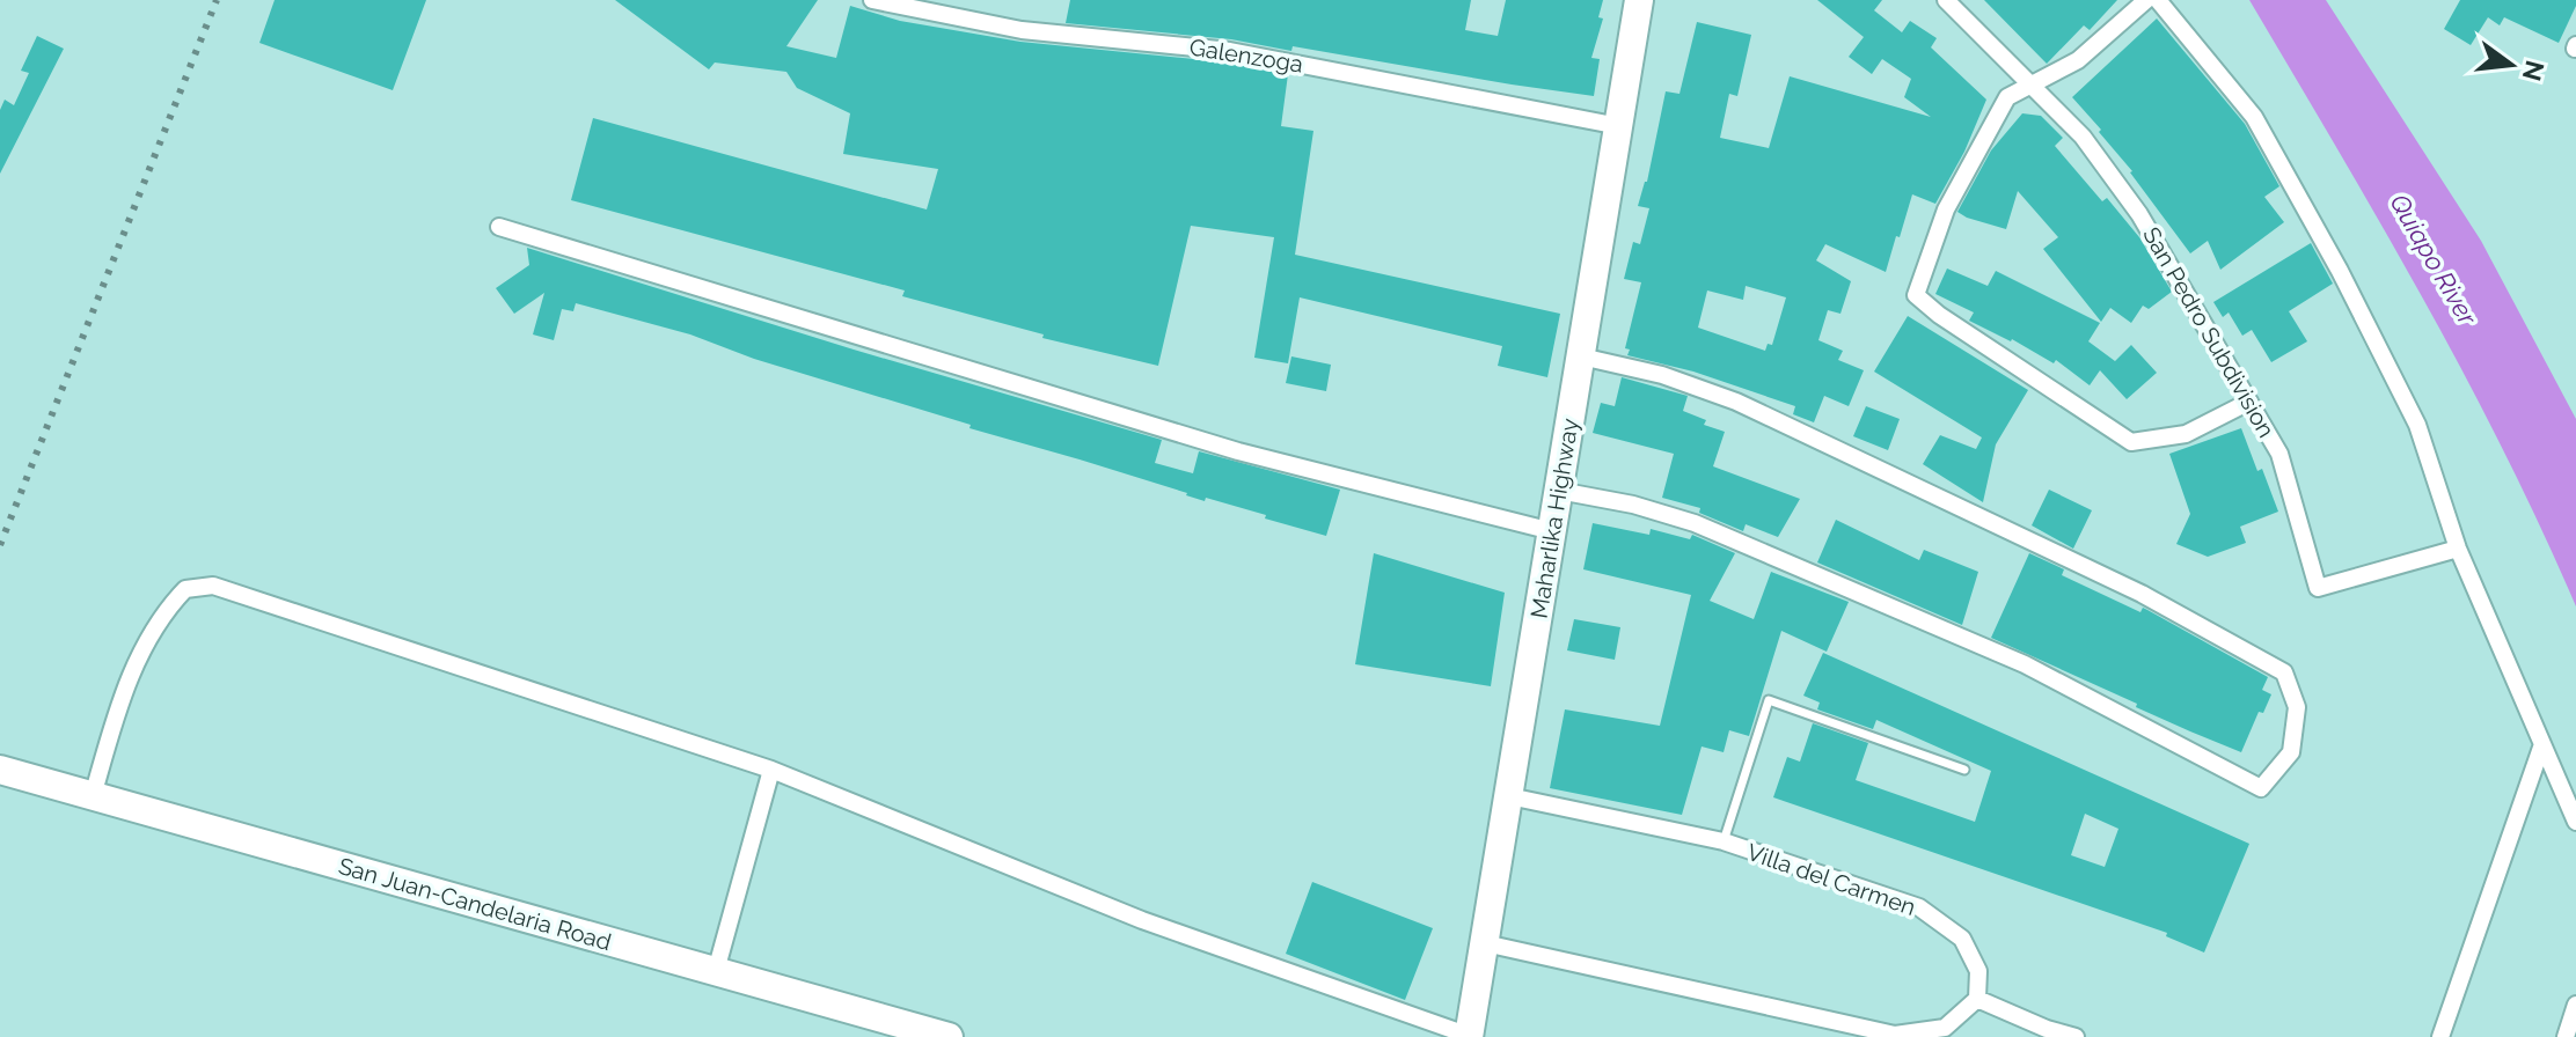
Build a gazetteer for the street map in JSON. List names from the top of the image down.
{
  "streets": {
    "main road": ["Maharlika Highway", "San Juan-Candelaria Road"],
    "street": ["Galenzoga", "San Pedro Subdivision", "Villa del Carmen"]
  },
  "crossings": [
    ["Galenzoga", "Maharlika Highway"],
    ["Maharlika Highway", "Villa del Carmen"]
  ],
  "water": ["Quiapo River"],
  "north": "right"
}
